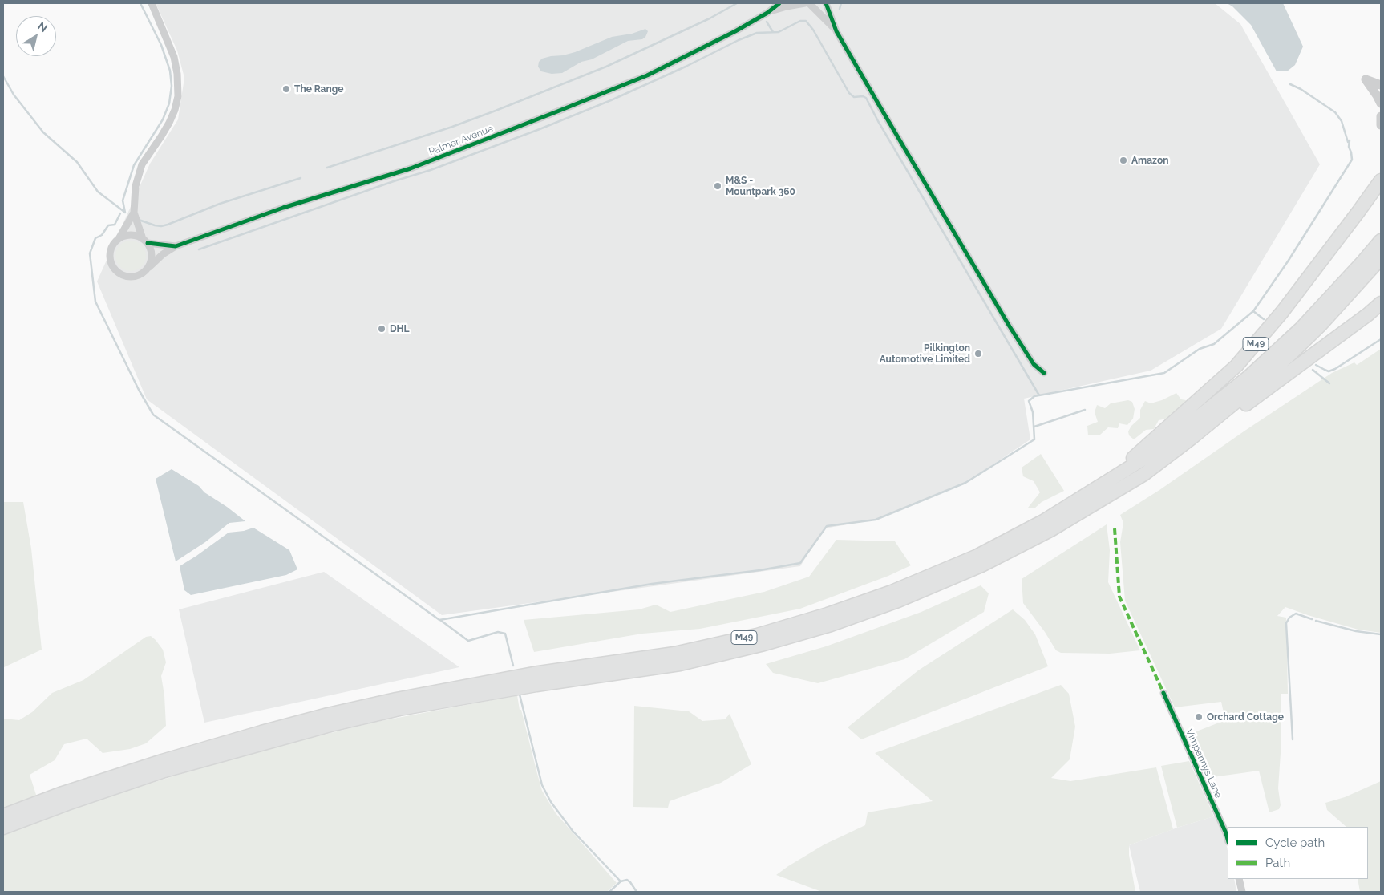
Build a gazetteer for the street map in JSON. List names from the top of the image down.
{
  "streets": {
    "highway": ["M49"],
    "street": ["Palmer Avenue", "Vimpennys Lane"]
  },
  "places": [
    "The Range",
    "Amazon",
    "M&S - Mountpark 360",
    "DHL",
    "Pilkington Automotive Limited",
    "Orchard Cottage"
  ],
  "legend": ["Cycle path", "Path"],
  "north": "top right"
}
